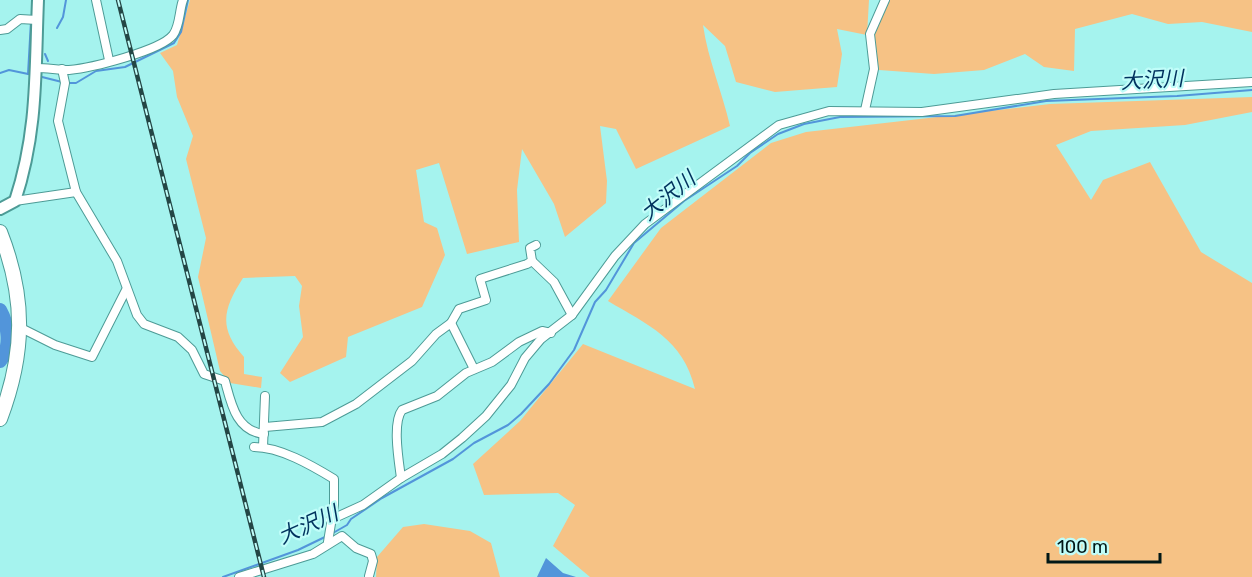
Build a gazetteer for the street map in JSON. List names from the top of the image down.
{
  "water": ["大沢川"],
  "scale_bar": "100 m"
}
